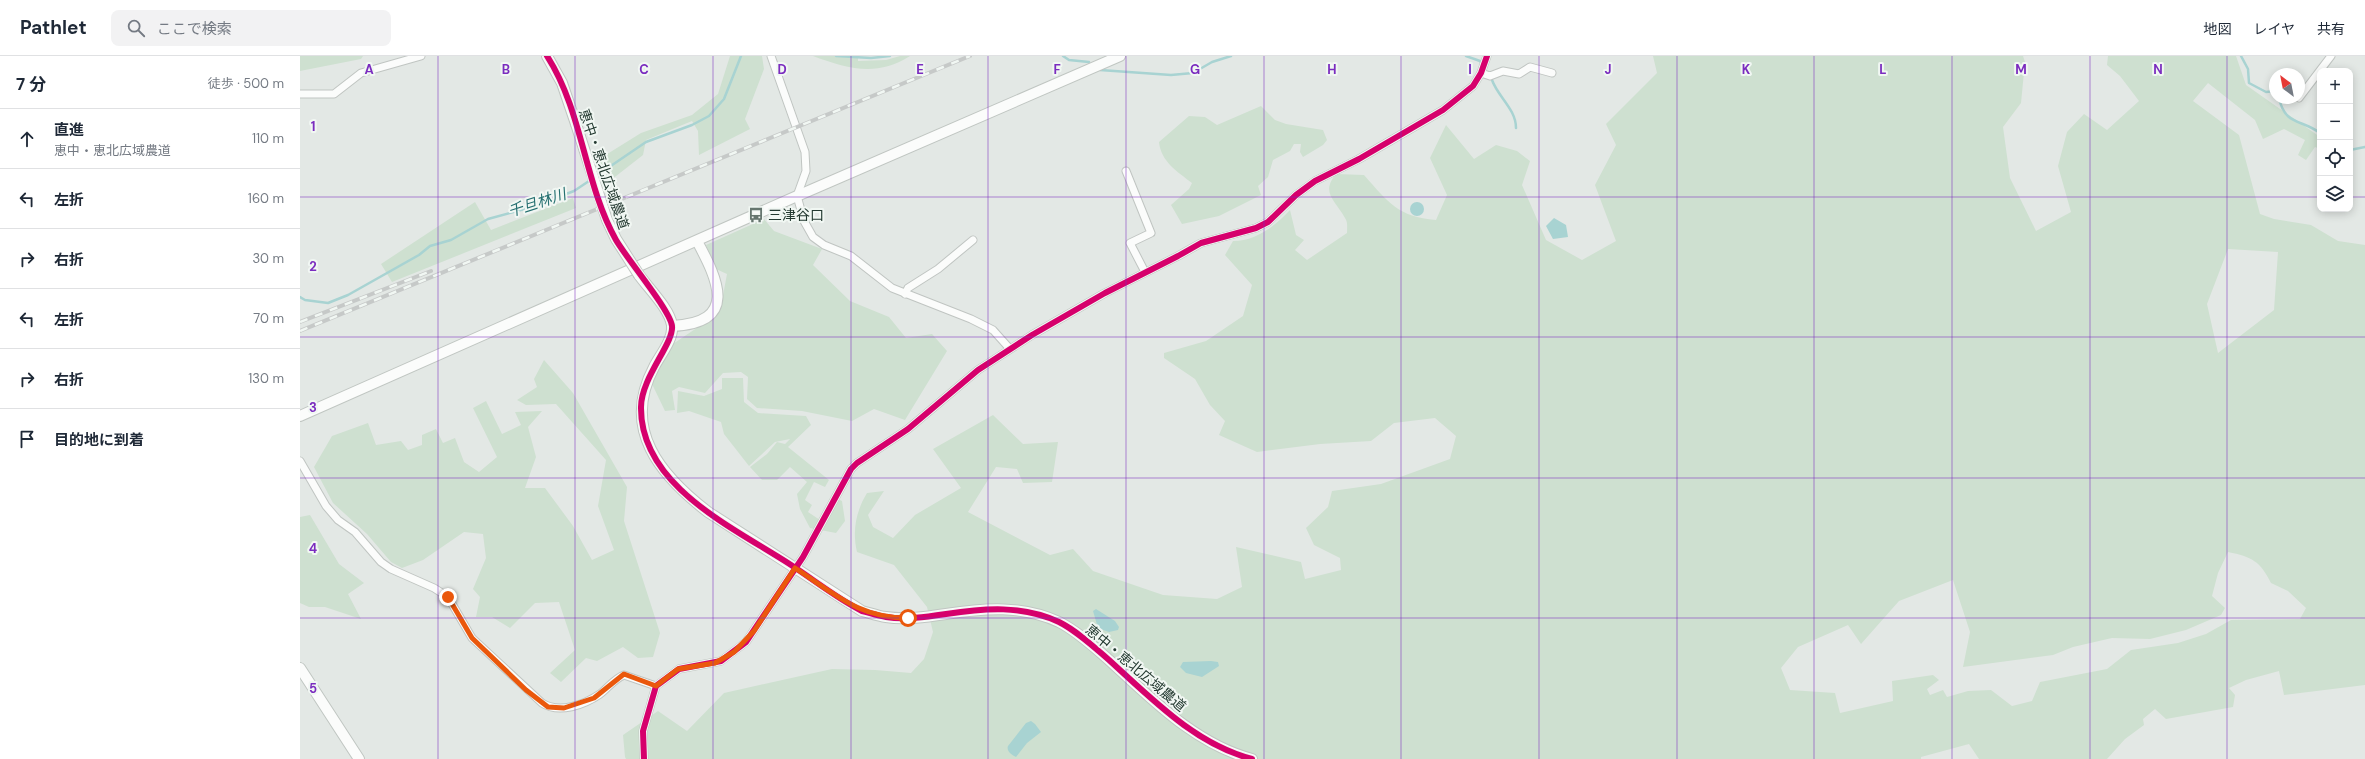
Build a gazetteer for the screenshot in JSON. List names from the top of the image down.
{
  "streets": {
    "street": ["恵中・恵北広域農道"]
  },
  "water": ["千旦林川"],
  "places": {
    "bus stop": ["三津谷口"]
  },
  "north": "top left",
  "page": {
    "header": "Pathlet",
    "search": "ここで検索",
    "nav": ["地図", "レイヤ", "共有"],
    "heading": ["7 分", "徒歩 · 500 m"],
    "map_buttons": ["+", "−"],
    "list": [
      ["直進", "恵中・恵北広域農道", "110 m"],
      ["左折", "160 m"],
      ["右折", "30 m"],
      ["左折", "70 m"],
      ["右折", "130 m"],
      "目的地に到着"
    ]
  },
  "grid": {
    "columns": [
      "A",
      "B",
      "C",
      "D",
      "E",
      "F",
      "G",
      "H",
      "I",
      "J",
      "K",
      "L",
      "M",
      "N"
    ],
    "rows": [
      "1",
      "2",
      "3",
      "4",
      "5"
    ]
  }
}
